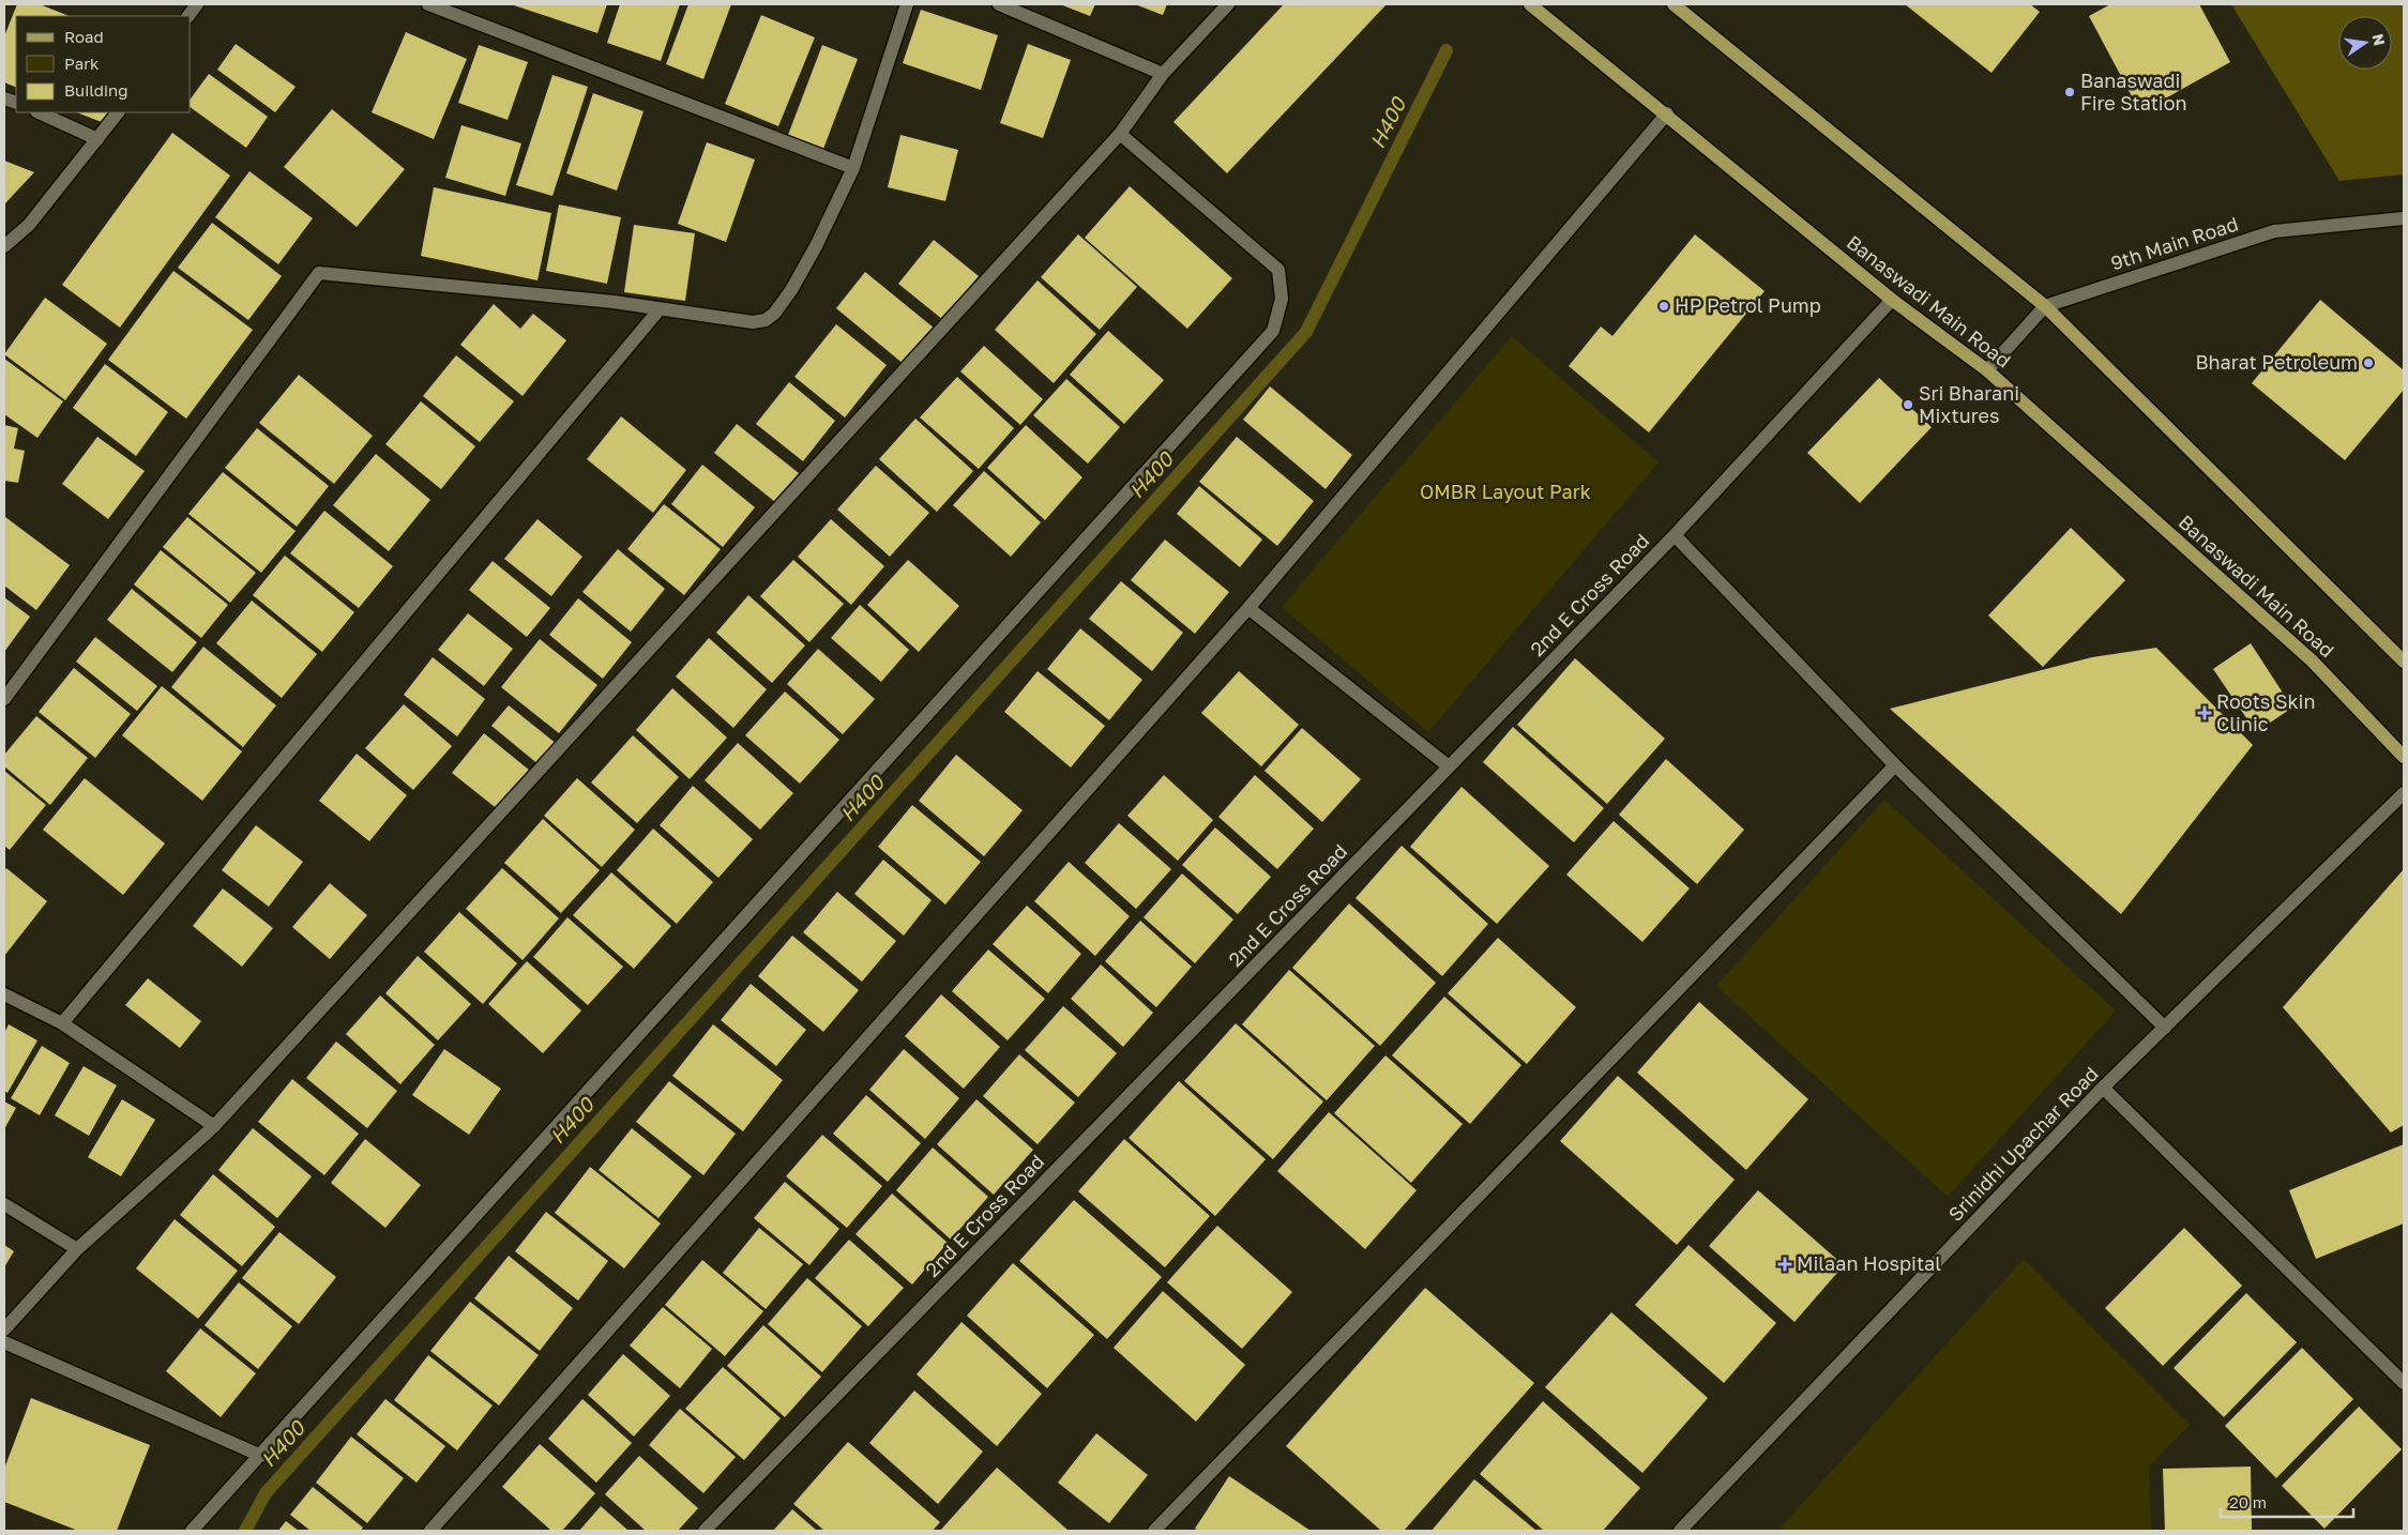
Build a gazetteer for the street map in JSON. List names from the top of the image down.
{
  "streets": {
    "main road": ["Banaswadi Main Road"],
    "street": ["9th Main Road", "2nd E Cross Road", "Srinidhi Upachar Road"]
  },
  "crossings": [
    ["9th Main Road", "Banaswadi Main Road"],
    ["Banaswadi Main Road", "2nd E Cross Road"]
  ],
  "water": ["H400"],
  "parks": ["OMBR Layout Park"],
  "places": {
    "other": [
      "Banaswadi Fire Station",
      "HP Petrol Pump",
      "Bharat Petroleum",
      "Sri Bharani Mixtures"
    ],
    "health": ["Roots Skin Clinic", "Milaan Hospital"]
  },
  "legend": ["Road", "Park", "Building"],
  "scale_bar": "20 m",
  "north": "right"
}
